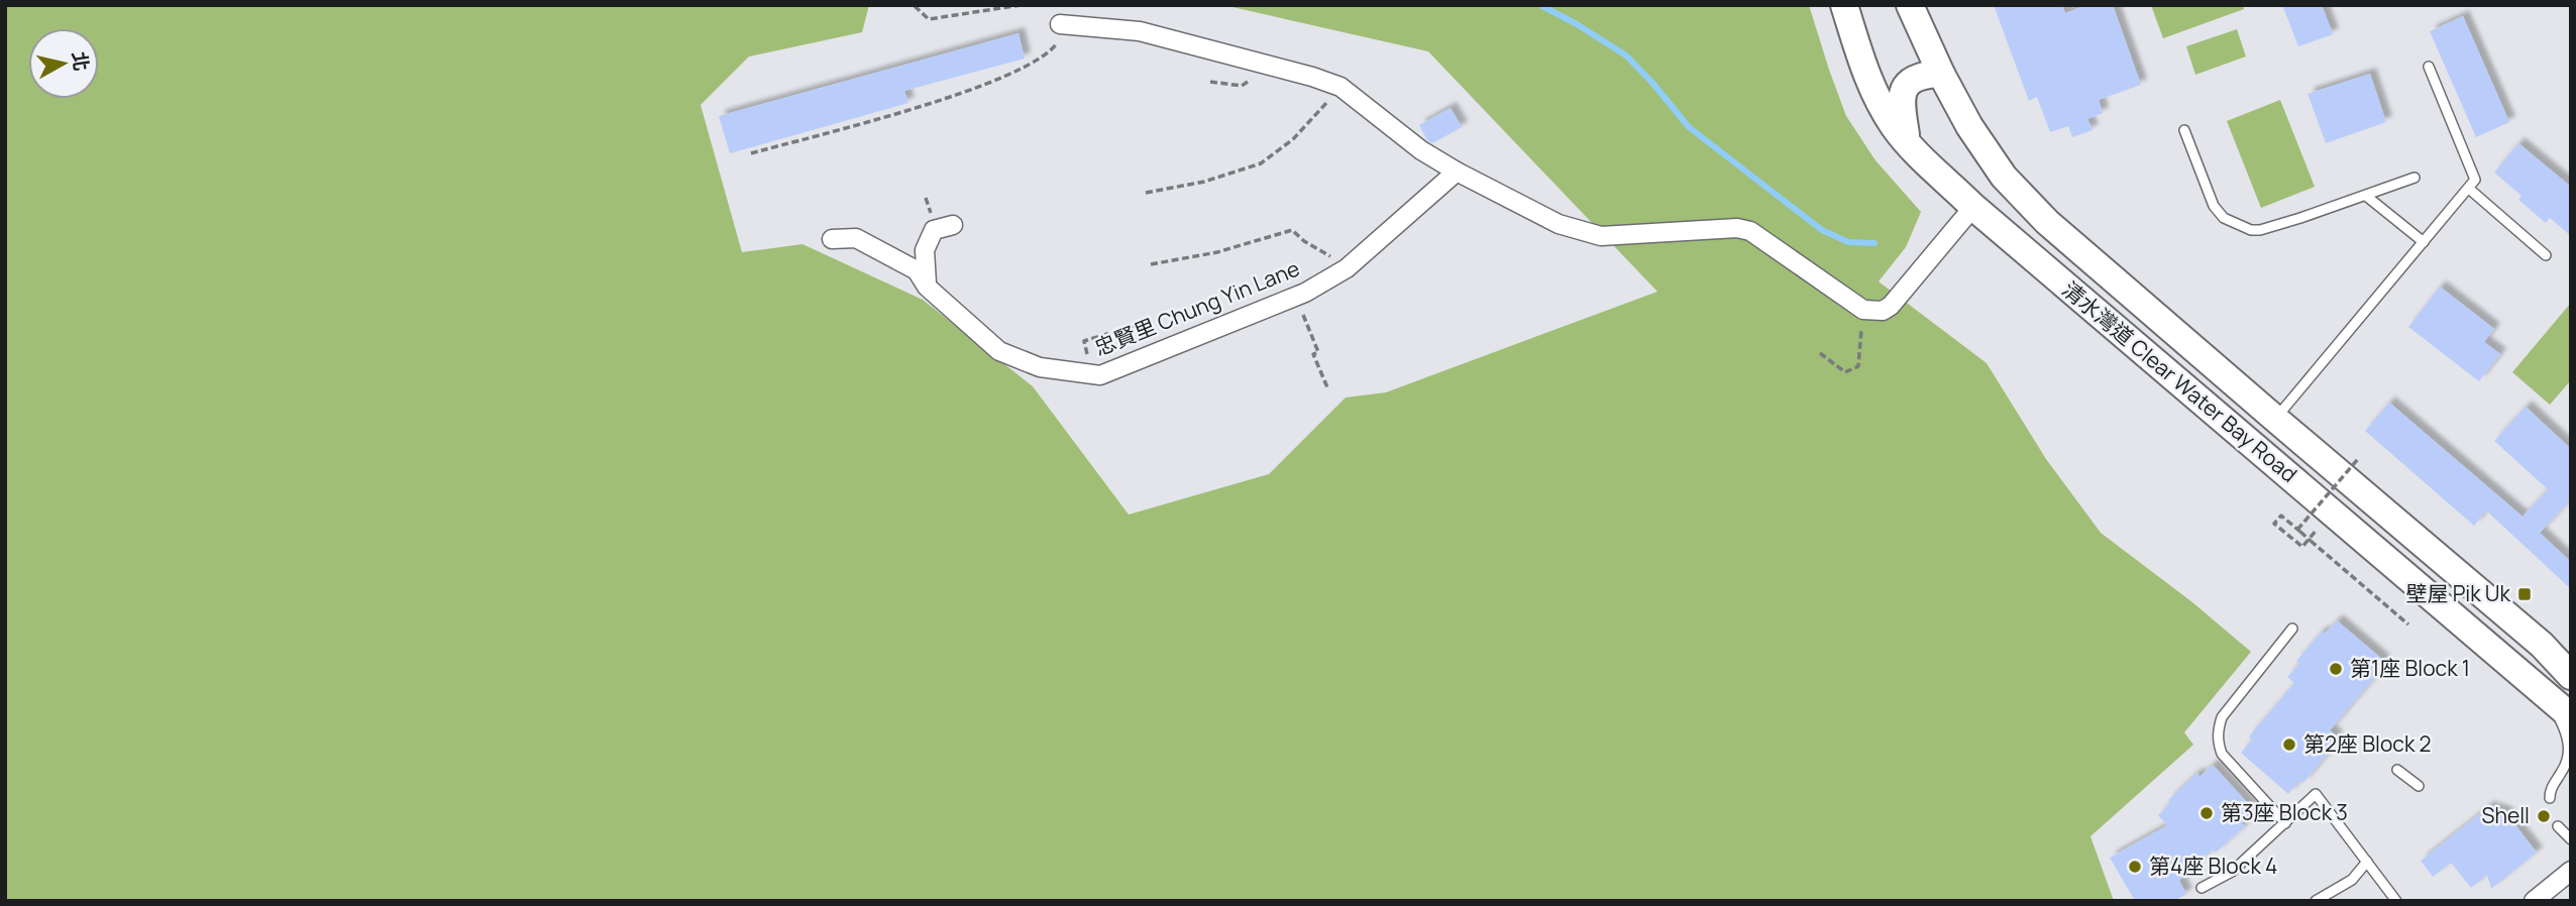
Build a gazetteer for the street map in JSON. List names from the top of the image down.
{
  "streets": {
    "main road": ["清水灣道 Clear Water Bay Road"],
    "street": ["忠賢里 Chung Yin Lane"]
  },
  "places": {
    "transit": ["壁屋 Pik Uk"],
    "other": [
      "第1座 Block 1",
      "第2座 Block 2",
      "第3座 Block 3",
      "Shell",
      "第4座 Block 4"
    ]
  },
  "north": "right"
}
